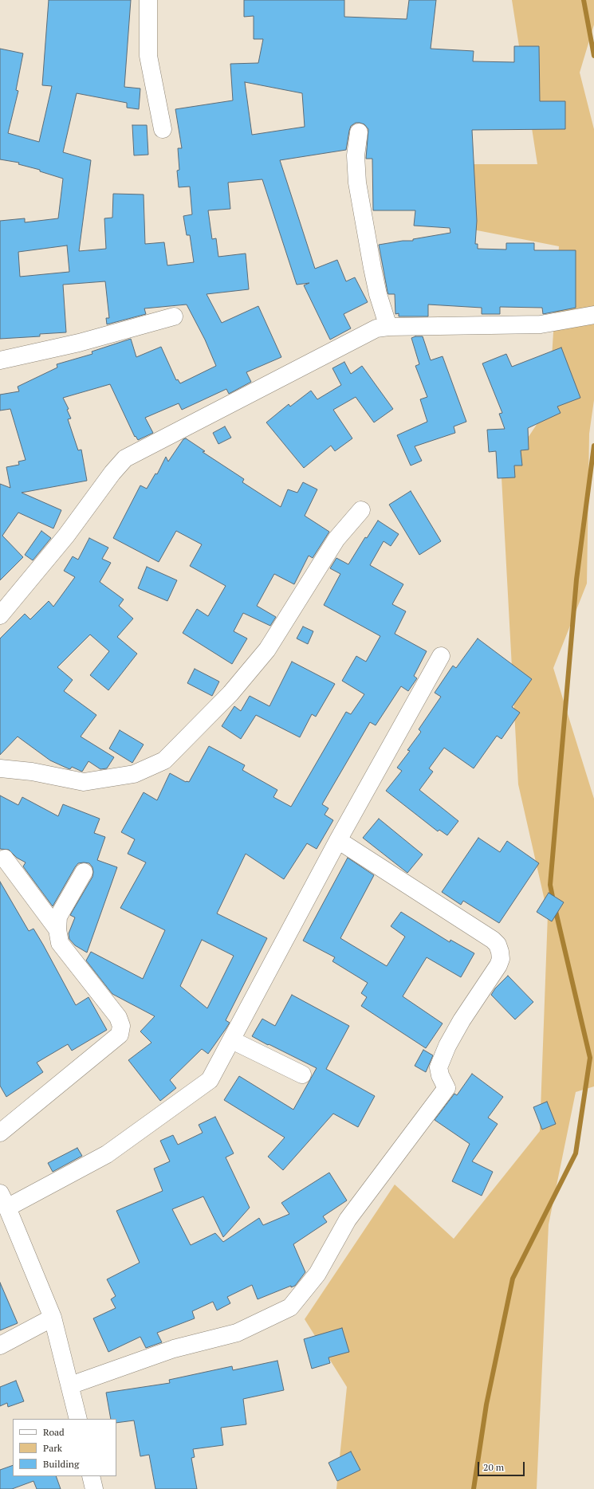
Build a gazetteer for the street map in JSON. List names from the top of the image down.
{
  "legend": ["Road", "Park", "Building"],
  "scale_bar": "20 m"
}
